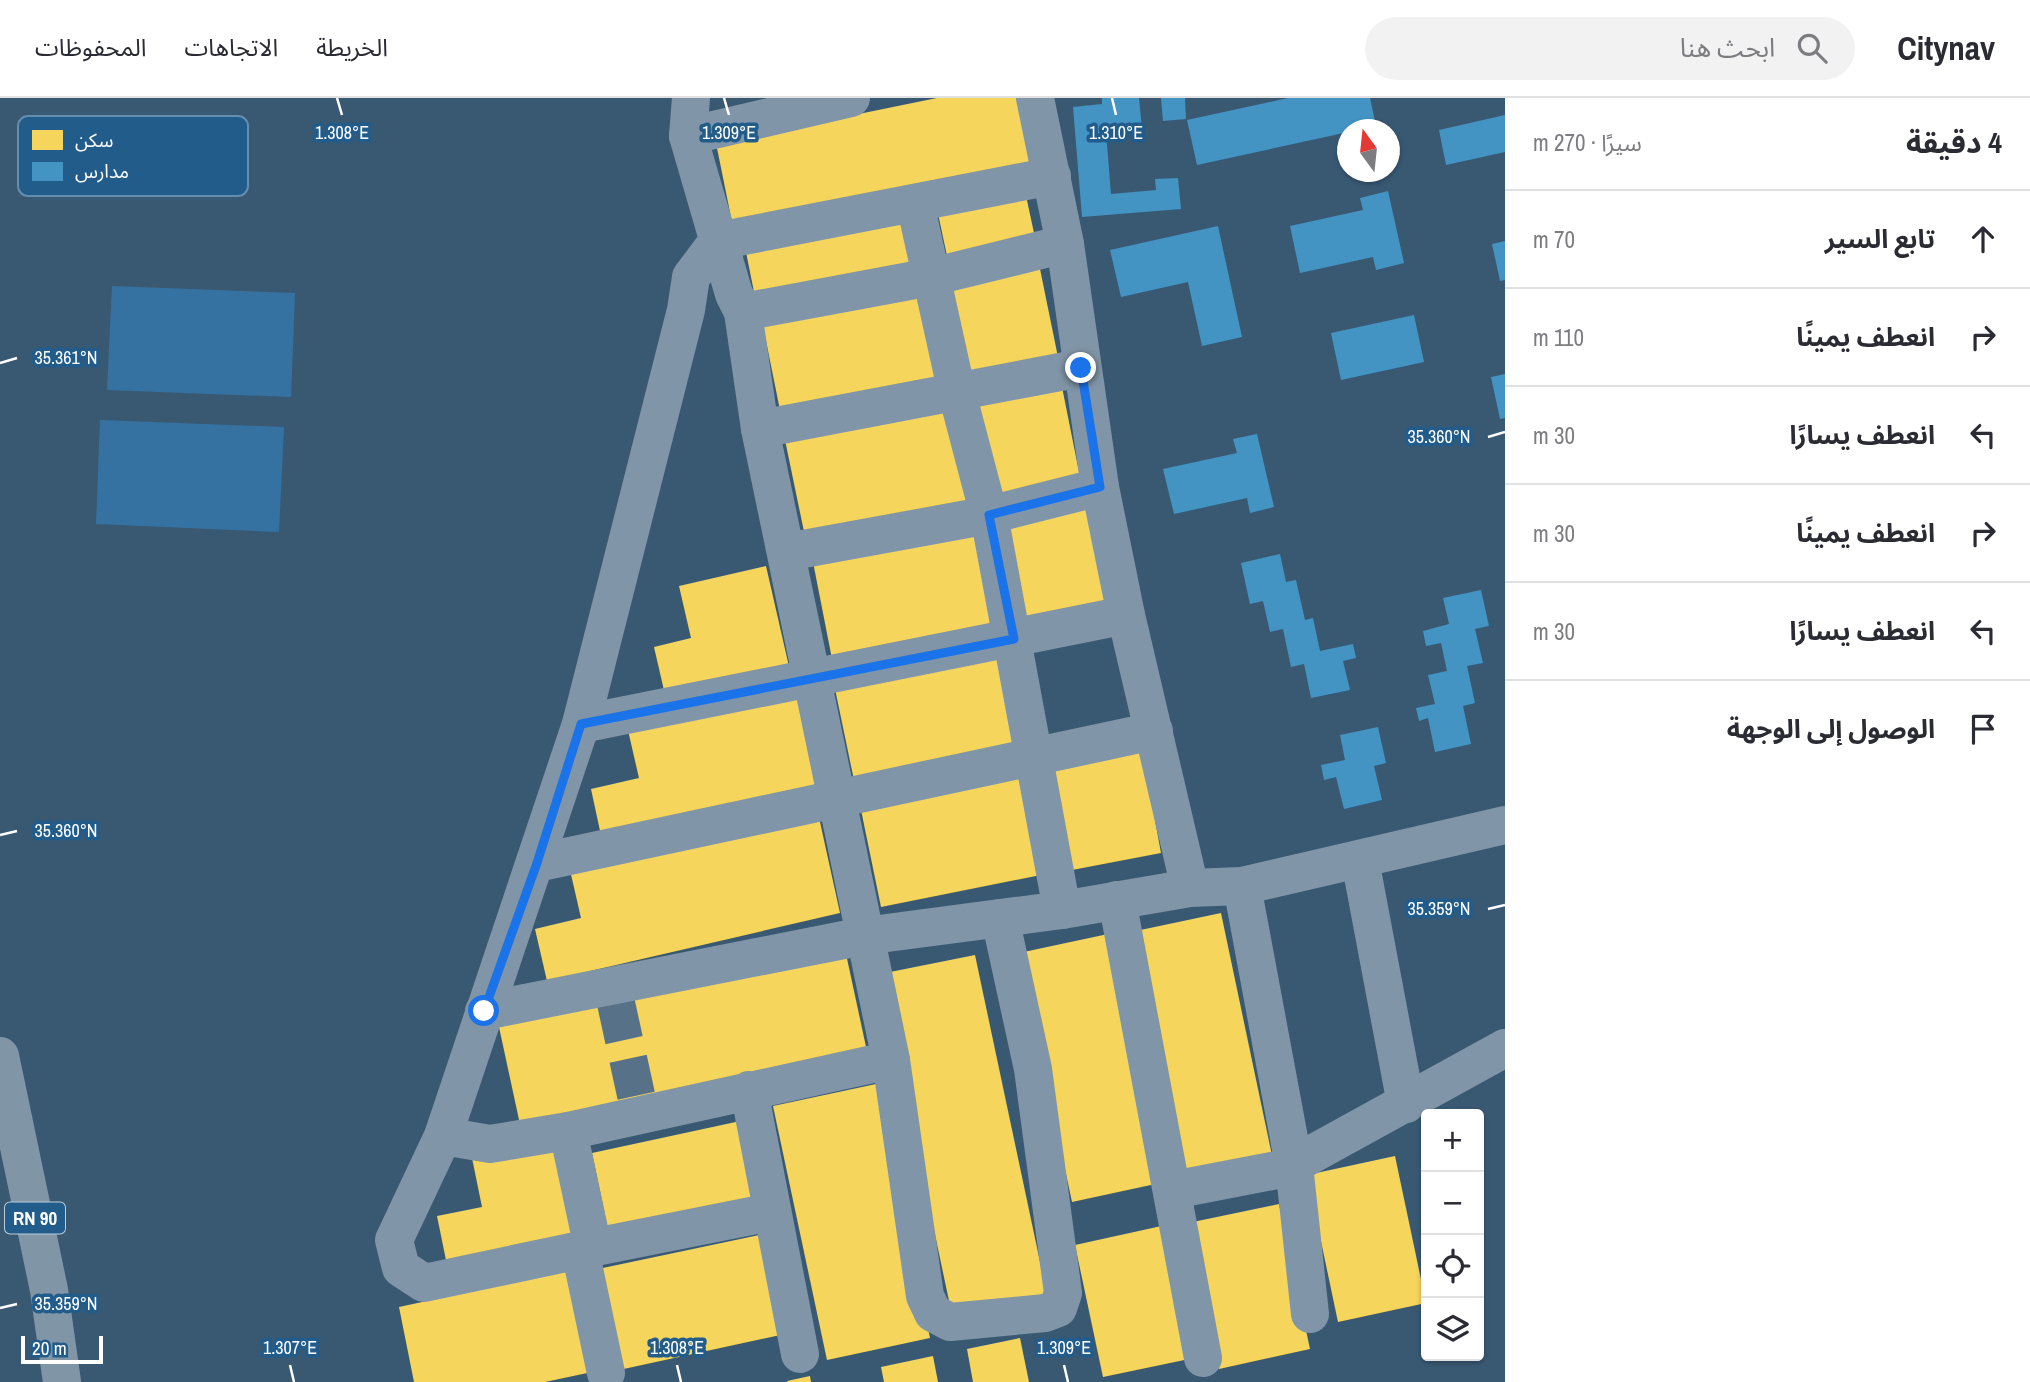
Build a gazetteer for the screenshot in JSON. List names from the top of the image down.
{
  "streets": {
    "highway": ["RN 90"]
  },
  "legend": ["سكن", "مدارس"],
  "scale_bar": "20 m",
  "north": "top",
  "page": {
    "header": "Citynav",
    "search": "ابحث هنا",
    "nav": ["الخريطة", "الاتجاهات", "المحفوظات"],
    "heading": ["4 دقيقة", "سيرًا · 270 m"],
    "list": [
      ["تابع السير", "70 m"],
      ["انعطف يمينًا", "110 m"],
      ["انعطف يسارًا", "30 m"],
      ["انعطف يمينًا", "30 m"],
      ["انعطف يسارًا", "30 m"],
      "الوصول إلى الوجهة"
    ],
    "map_buttons": ["+", "−"],
    "scale": "20 m"
  },
  "coordinates": [
    "1.310°E",
    "1.308°E",
    "1.309°E",
    "35.361°N",
    "35.360°N",
    "35.359°N",
    "1.307°E"
  ]
}
